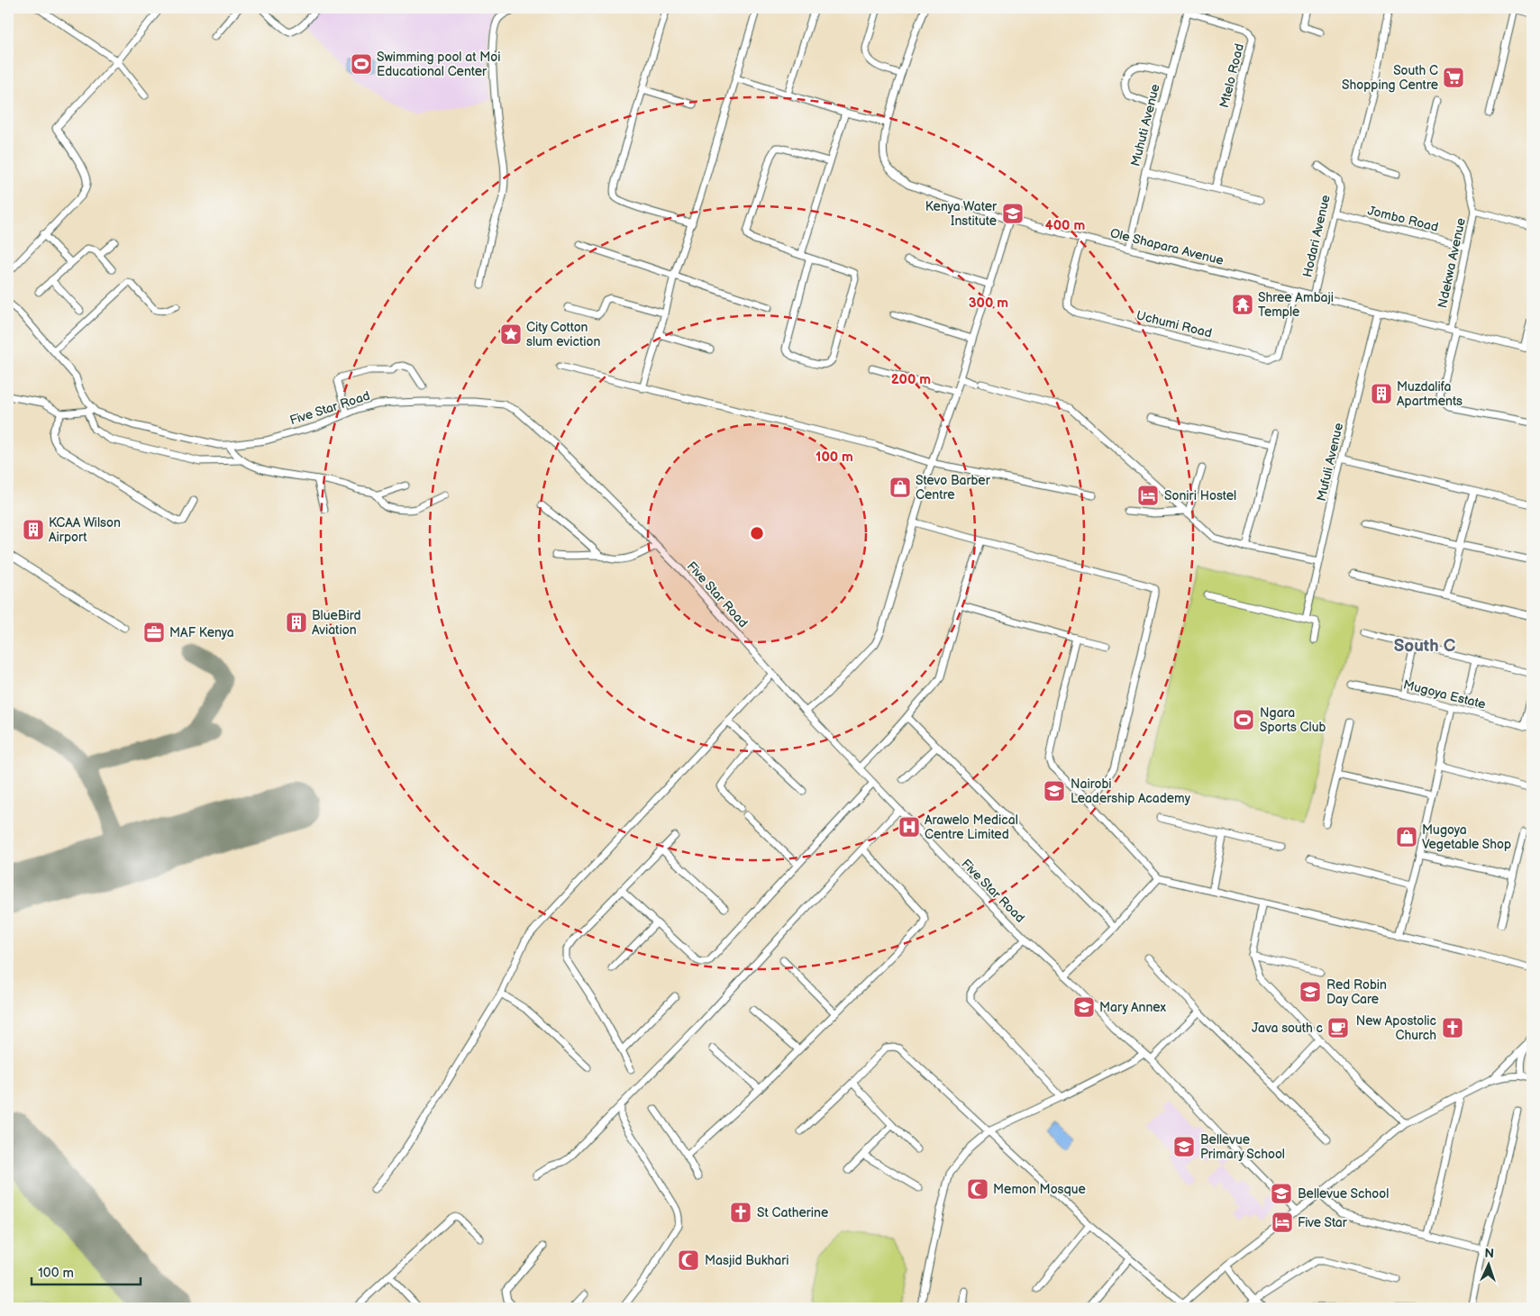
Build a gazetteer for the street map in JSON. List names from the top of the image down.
{
  "streets": {
    "street": [
      "Mtelo Road",
      "Muhuti Avenue",
      "Jombo Road",
      "Hodari Avenue",
      "Ole Shapara Avenue",
      "Ndekwa Avenue",
      "Uchumi Road",
      "Five Star Road",
      "Mufuli Avenue",
      "Mugoya Estate"
    ]
  },
  "crossings": [
    ["Mtelo Road", "Muhuti Avenue"],
    ["Muhuti Avenue", "Ole Shapara Avenue"],
    ["Jombo Road", "Hodari Avenue"],
    ["Jombo Road", "Ndekwa Avenue"],
    ["Hodari Avenue", "Ole Shapara Avenue"],
    ["Ole Shapara Avenue", "Ndekwa Avenue"],
    ["Ole Shapara Avenue", "Uchumi Road"],
    ["Ole Shapara Avenue", "Mufuli Avenue"]
  ],
  "districts": ["South C"],
  "places": {
    "sports": ["Swimming pool at Moi Educational Center", "Ngara Sports Club"],
    "supermarket": ["South C Shopping Centre"],
    "school or university": [
      "Kenya Water Institute",
      "Nairobi Leadership Academy",
      "Red Robin Day Care",
      "Mary Annex",
      "Bellevue Primary School",
      "Bellevue School"
    ],
    "temple": ["Shree Ambaji Temple"],
    "place": ["City Cotton slum eviction"],
    "building": ["Muzdalifa Apartments", "KCAA Wilson Airport", "BlueBird Aviation"],
    "shop": ["Stevo Barber Centre", "Mugoya Vegetable Shop"],
    "hotel": ["Soniri Hostel", "Five Star"],
    "office": ["MAF Kenya"],
    "hospital": ["Arawelo Medical Centre Limited"],
    "cafe": ["Java south c"],
    "church": ["New Apostolic Church", "St Catherine"],
    "mosque": ["Memon Mosque", "Masjid Bukhari"]
  },
  "scale_bar": "100 m",
  "north": "top",
  "rings": [
    "400 m",
    "300 m",
    "200 m",
    "100 m"
  ]
}
